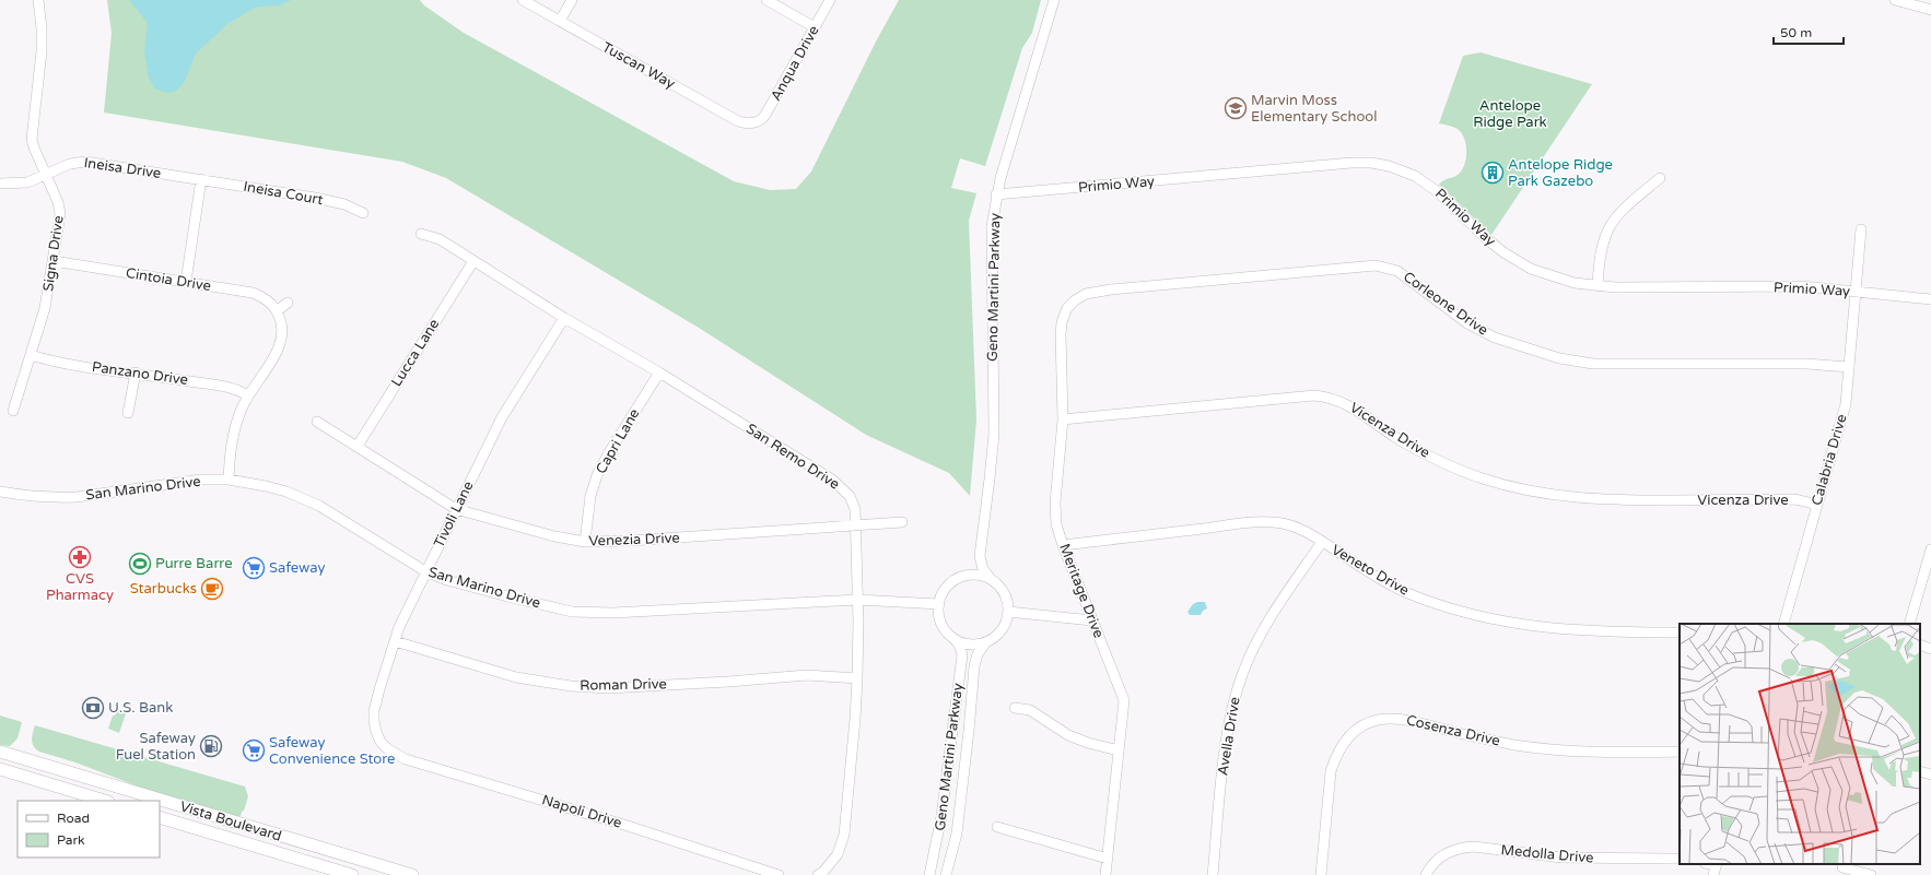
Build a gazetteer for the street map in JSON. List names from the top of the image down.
{
  "streets": {
    "main road": ["Vista Boulevard"],
    "street": [
      "Anqua Drive",
      "Tuscan Way",
      "Ineisa Drive",
      "Primio Way",
      "Ineisa Court",
      "Signa Drive",
      "Cintoia Drive",
      "Geno Martini Parkway",
      "Corleone Drive",
      "Lucca Lane",
      "Panzano Drive",
      "Vicenza Drive",
      "Capri Lane",
      "San Remo Drive",
      "Calabria Drive",
      "San Marino Drive",
      "Tivoli Lane",
      "Venezia Drive",
      "Veneto Drive",
      "Meritage Drive",
      "Roman Drive",
      "Cosenza Drive",
      "Avella Drive",
      "Napoli Drive",
      "Medolla Drive"
    ]
  },
  "crossings": [
    ["Anqua Drive", "Tuscan Way"],
    ["Ineisa Drive", "Ineisa Court"],
    ["Ineisa Drive", "Signa Drive"],
    ["Primio Way", "Geno Martini Parkway"],
    ["Primio Way", "Calabria Drive"],
    ["Signa Drive", "Cintoia Drive"],
    ["Signa Drive", "Panzano Drive"],
    ["Geno Martini Parkway", "San Marino Drive"],
    ["Corleone Drive", "Calabria Drive"],
    ["Corleone Drive", "Meritage Drive"],
    ["Lucca Lane", "San Remo Drive"],
    ["Lucca Lane", "Venezia Drive"],
    ["Vicenza Drive", "Calabria Drive"],
    ["Vicenza Drive", "Meritage Drive"],
    ["Capri Lane", "San Remo Drive"],
    ["Capri Lane", "Venezia Drive"],
    ["San Remo Drive", "San Marino Drive"],
    ["San Remo Drive", "Tivoli Lane"],
    ["San Remo Drive", "Venezia Drive"],
    ["San Remo Drive", "Roman Drive"],
    ["San Marino Drive", "Tivoli Lane"],
    ["Tivoli Lane", "Venezia Drive"],
    ["Tivoli Lane", "Roman Drive"],
    ["Tivoli Lane", "Napoli Drive"],
    ["Veneto Drive", "Meritage Drive"],
    ["Veneto Drive", "Avella Drive"]
  ],
  "parks": ["Antelope Ridge Park"],
  "places": {
    "school or university": ["Marvin Moss Elementary School"],
    "building": ["Antelope Ridge Park Gazebo"],
    "pharmacy": ["CVS Pharmacy"],
    "sports": ["Purre Barre"],
    "supermarket": ["Safeway", "Safeway Convenience Store"],
    "cafe": ["Starbucks"],
    "bank": ["U.S. Bank"],
    "fuel station": ["Safeway Fuel Station"]
  },
  "legend": ["Road", "Park"],
  "scale_bar": "50 m"
}
